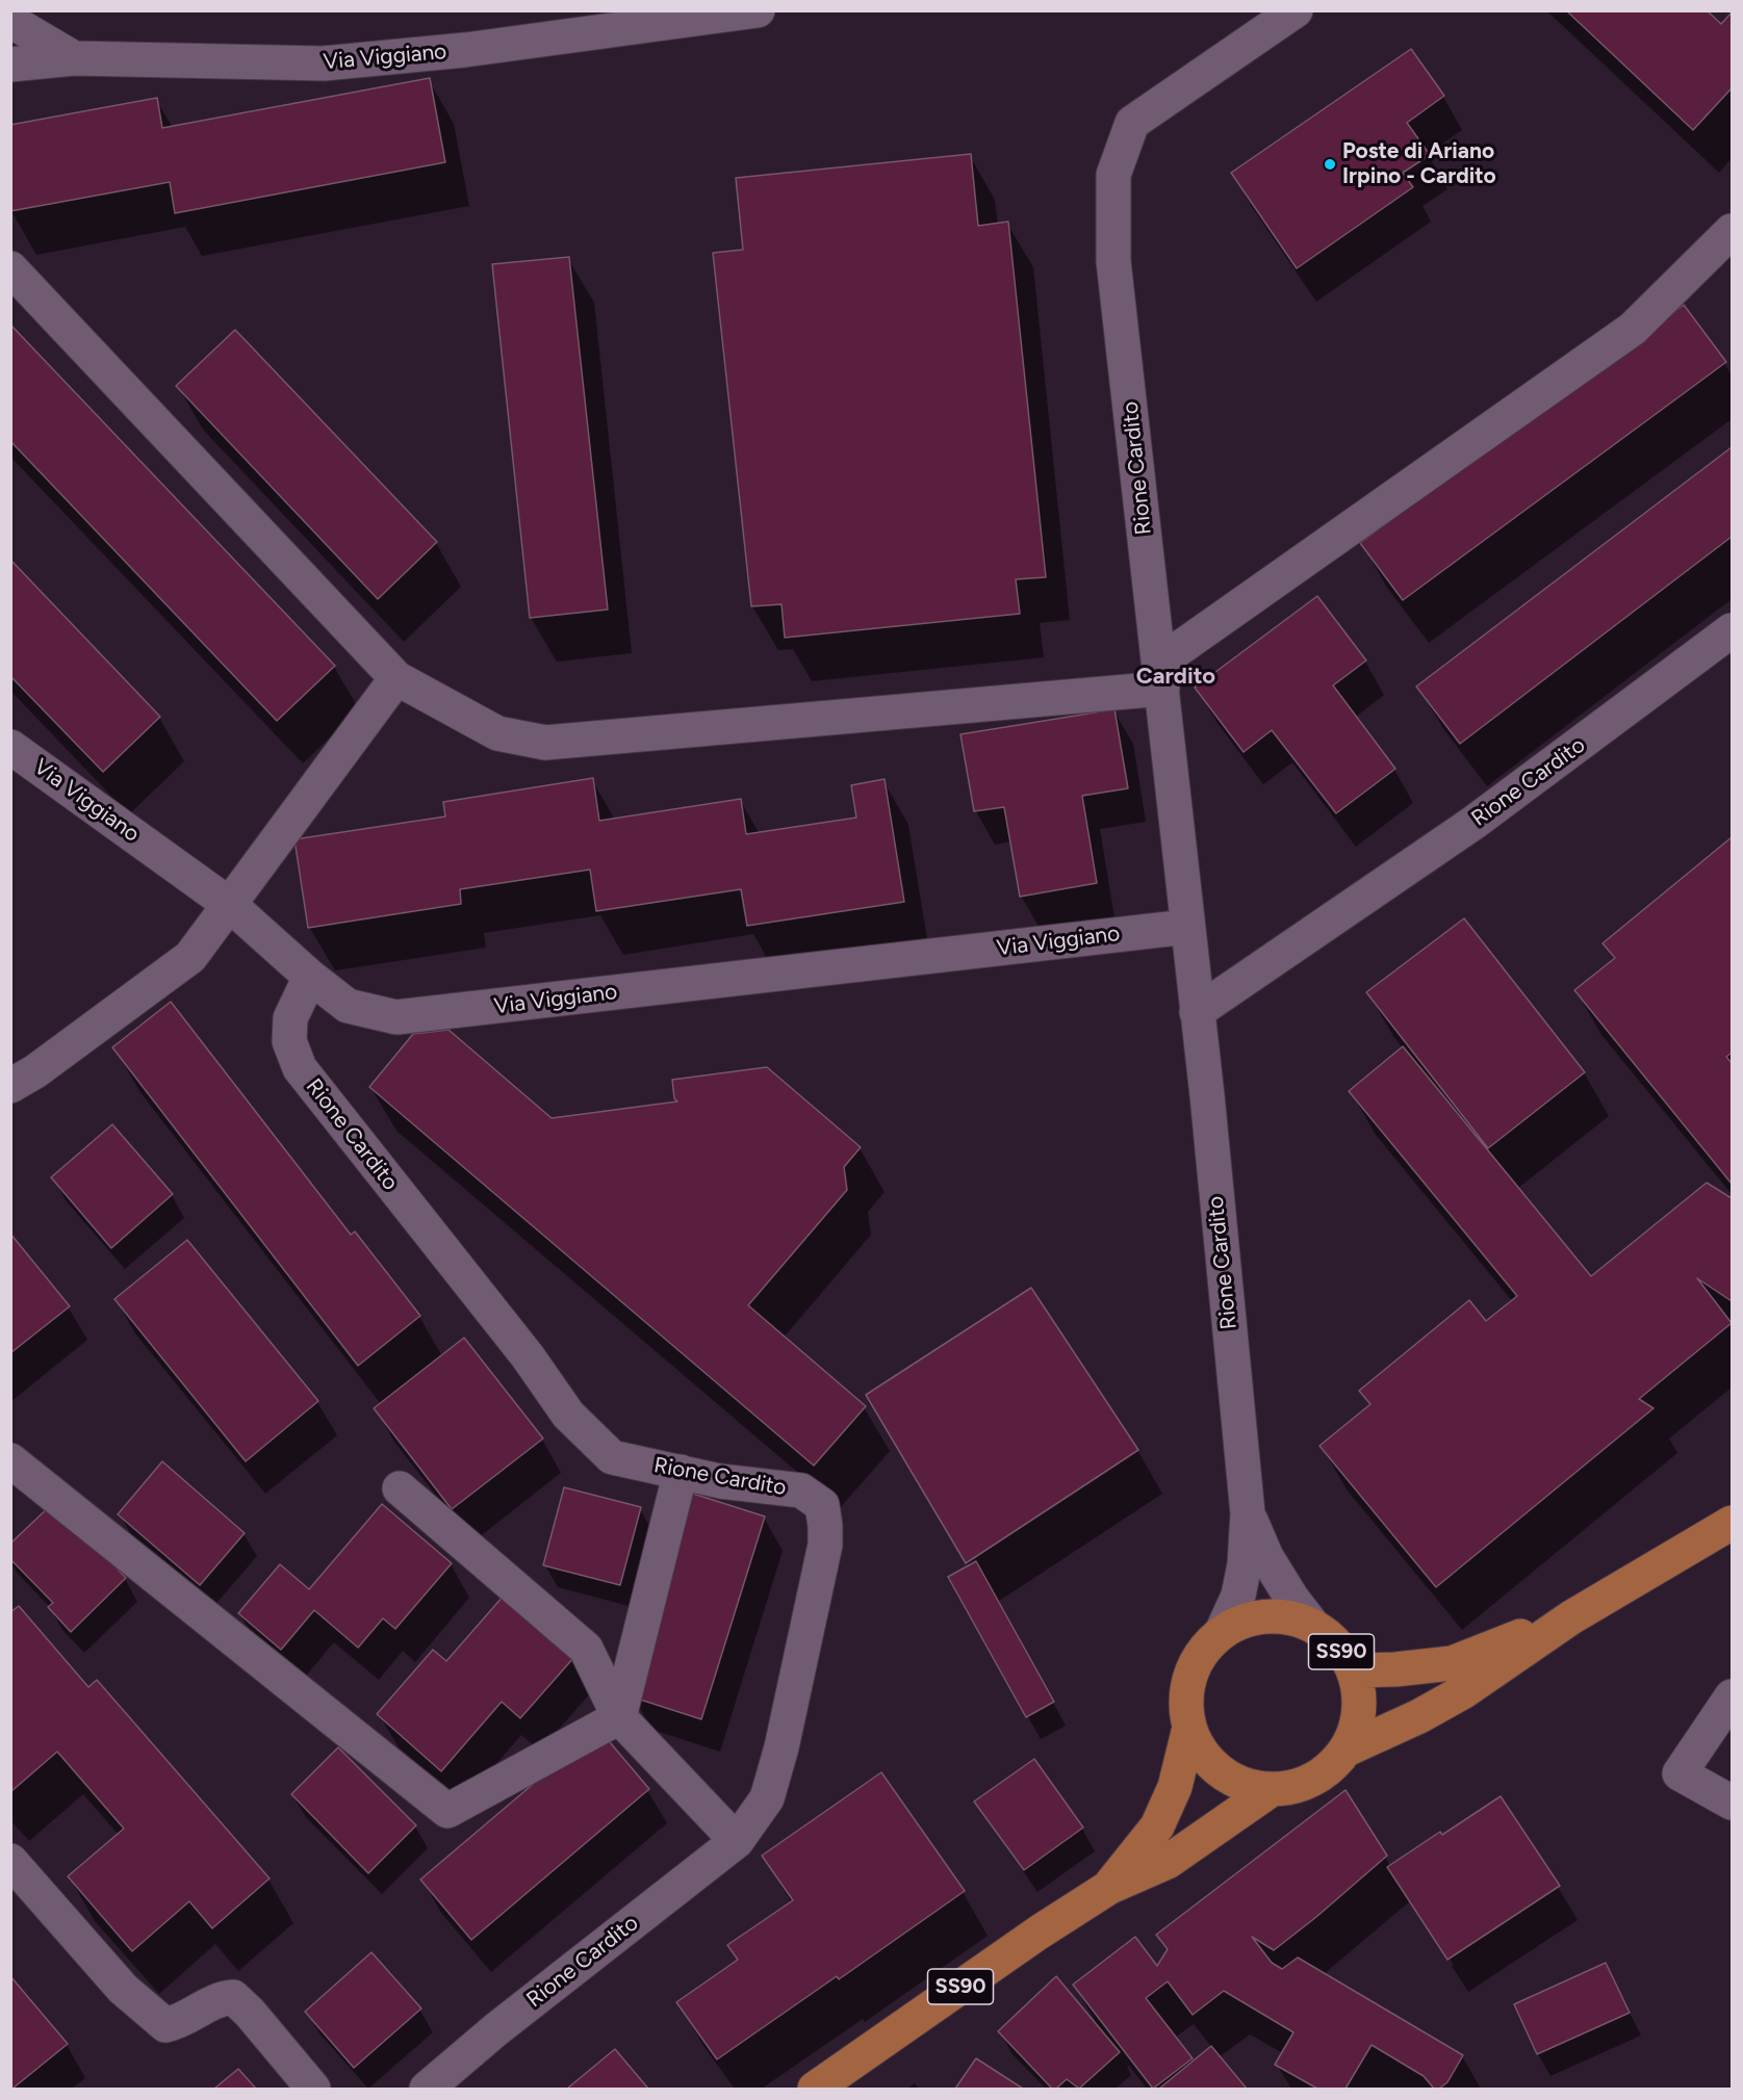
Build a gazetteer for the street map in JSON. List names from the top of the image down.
{
  "streets": {
    "main road": ["SS90"],
    "street": ["Via Viggiano", "Rione Cardito"]
  },
  "crossings": [
    ["Via Viggiano", "Rione Cardito"],
    ["Rione Cardito", "SS90"]
  ],
  "districts": ["Cardito"],
  "places": ["Poste di Ariano Irpino - Cardito"]
}
